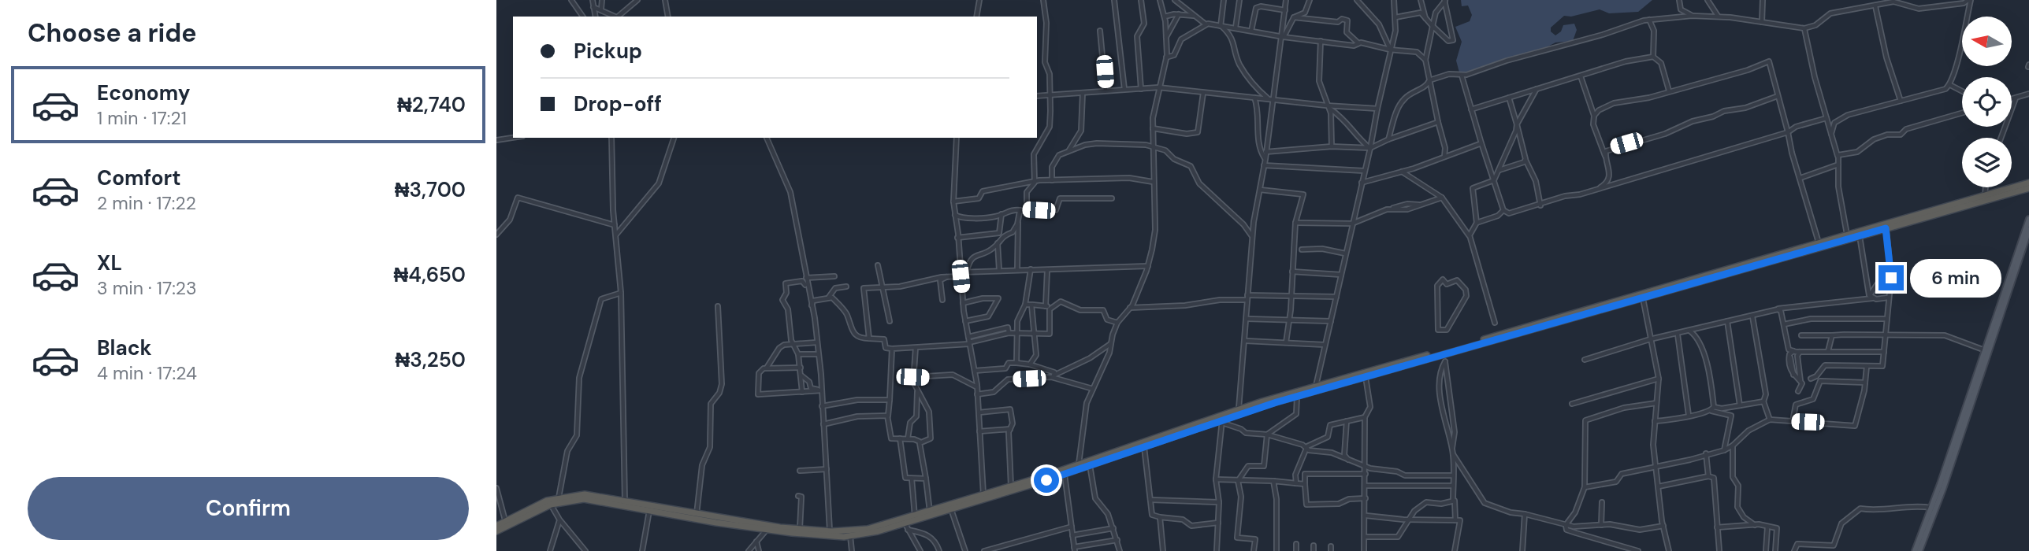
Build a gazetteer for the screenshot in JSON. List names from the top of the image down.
{
  "north": "left",
  "page": {
    "heading": "Choose a ride",
    "banner": ["Pickup", "Drop-off"],
    "list": [
      {
        "name": "Economy",
        "note": "1 min · 17:21",
        "value": "₦2,740"
      },
      {
        "name": "Comfort",
        "note": "2 min · 17:22",
        "value": "₦3,700"
      },
      {
        "name": "XL",
        "note": "3 min · 17:23",
        "value": "₦4,650"
      },
      {
        "name": "Black",
        "note": "4 min · 17:24",
        "value": "₦3,250"
      }
    ],
    "bubble": "6 min",
    "buttons": "Confirm"
  }
}
